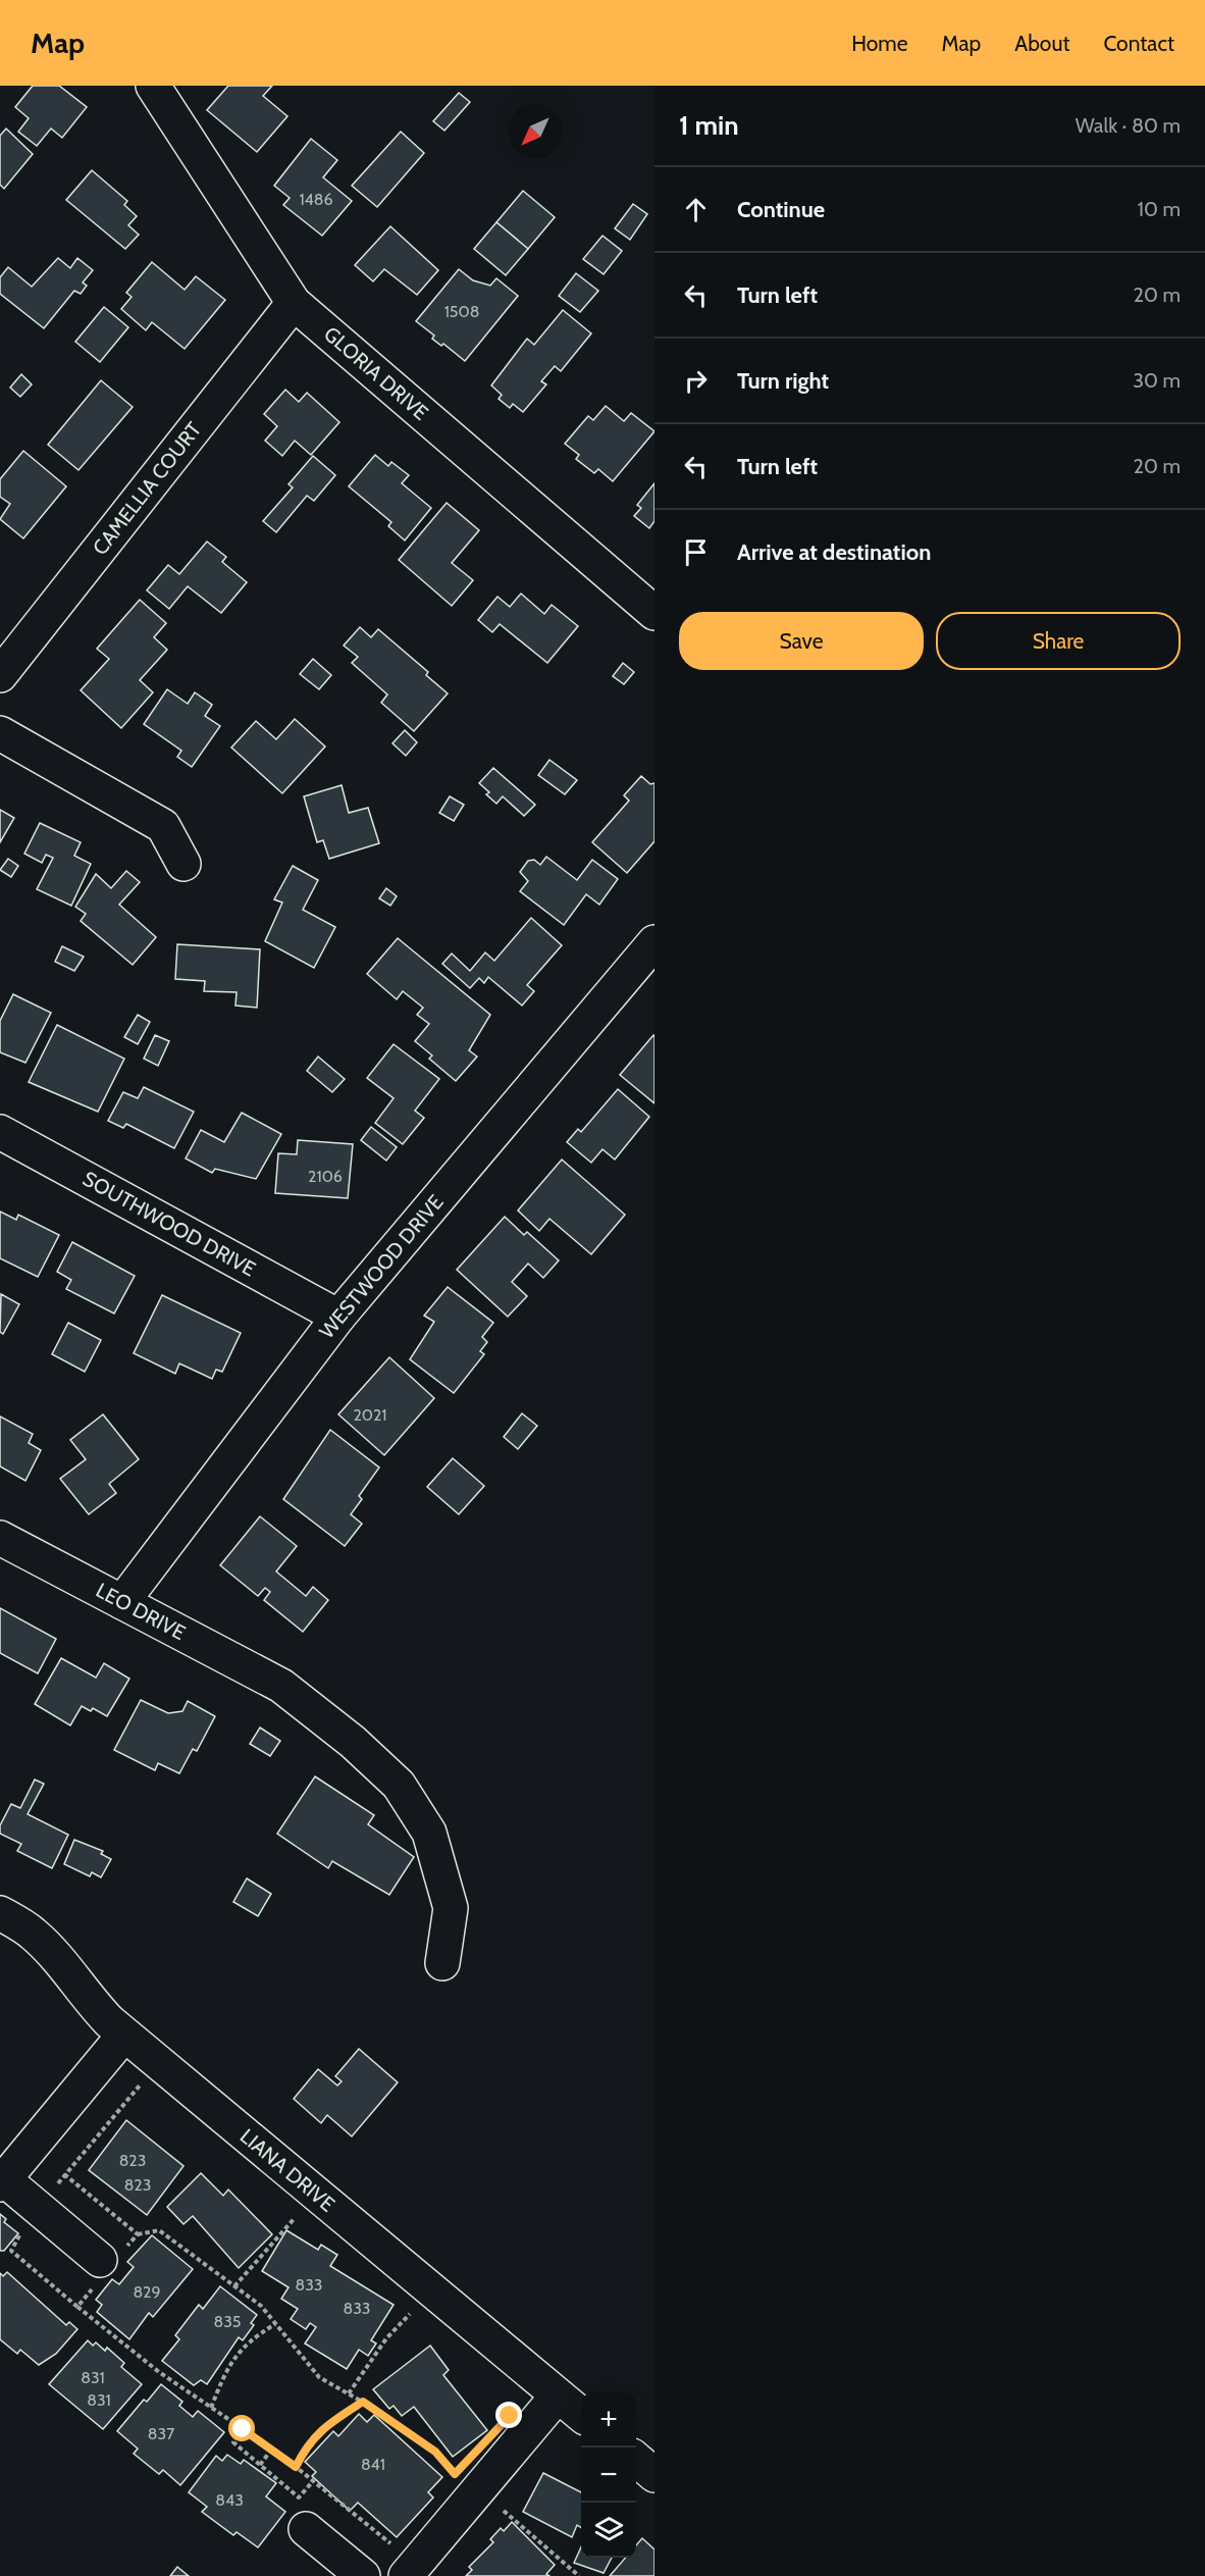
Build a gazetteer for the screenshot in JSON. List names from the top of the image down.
{
  "streets": {
    "street": [
      "GLORIA DRIVE",
      "CAMELLIA COURT",
      "SOUTHWOOD DRIVE",
      "WESTWOOD DRIVE",
      "LEO DRIVE",
      "LIANA DRIVE"
    ]
  },
  "crossings": [
    ["GLORIA DRIVE", "CAMELLIA COURT"],
    ["SOUTHWOOD DRIVE", "WESTWOOD DRIVE"],
    ["WESTWOOD DRIVE", "LEO DRIVE"]
  ],
  "house_numbers": [
    "1486",
    "1508",
    "2106",
    "2021",
    "823",
    "823",
    "833",
    "829",
    "833",
    "835",
    "831",
    "831",
    "837",
    "841",
    "843"
  ],
  "north": "bottom left",
  "page": {
    "header": "Map",
    "nav": [
      "Home",
      "Map",
      "About",
      "Contact"
    ],
    "heading": ["1 min", "Walk · 80 m"],
    "list": [
      ["Continue", "10 m"],
      ["Turn left", "20 m"],
      ["Turn right", "30 m"],
      ["Turn left", "20 m"],
      "Arrive at destination"
    ],
    "buttons": ["Save", "Share"],
    "map_buttons": ["+", "−"]
  }
}
